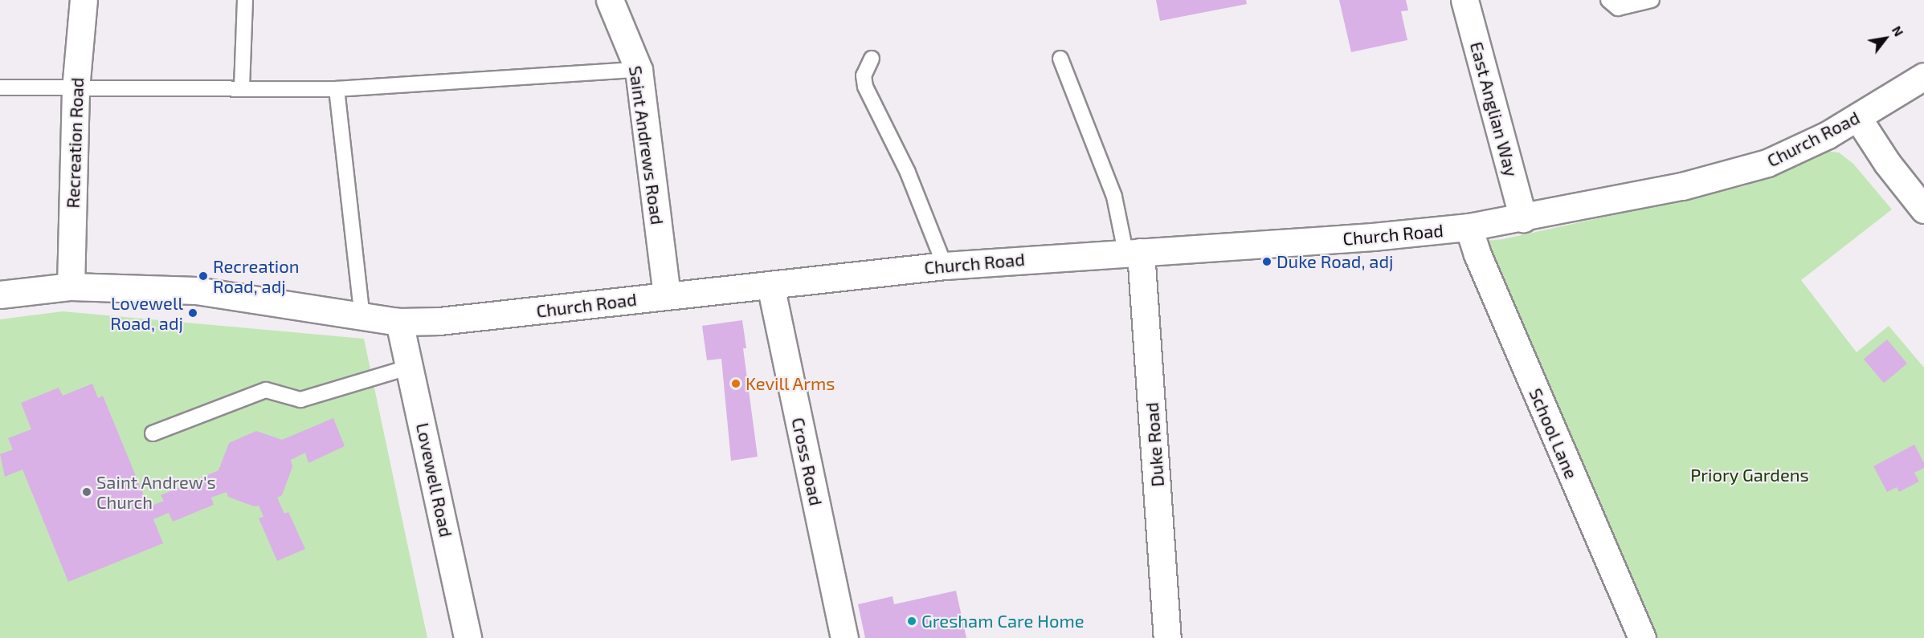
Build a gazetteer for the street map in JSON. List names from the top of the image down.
{
  "streets": {
    "street": [
      "East Anglian Way",
      "Church Road",
      "Recreation Road",
      "Saint Andrews Road",
      "School Lane",
      "Duke Road",
      "Cross Road",
      "Lovewell Road"
    ]
  },
  "crossings": [
    ["East Anglian Way", "Church Road"],
    ["Church Road", "Recreation Road"],
    ["Church Road", "Saint Andrews Road"],
    ["Church Road", "School Lane"],
    ["Church Road", "Duke Road"],
    ["Church Road", "Cross Road"],
    ["Church Road", "Lovewell Road"]
  ],
  "parks": ["Priory Gardens"],
  "places": [
    "Duke Road, adj",
    "Recreation Road, adj",
    "Lovewell Road, adj",
    "Kevill Arms",
    "Saint Andrew's Church",
    "Gresham Care Home"
  ],
  "north": "top right"
}
